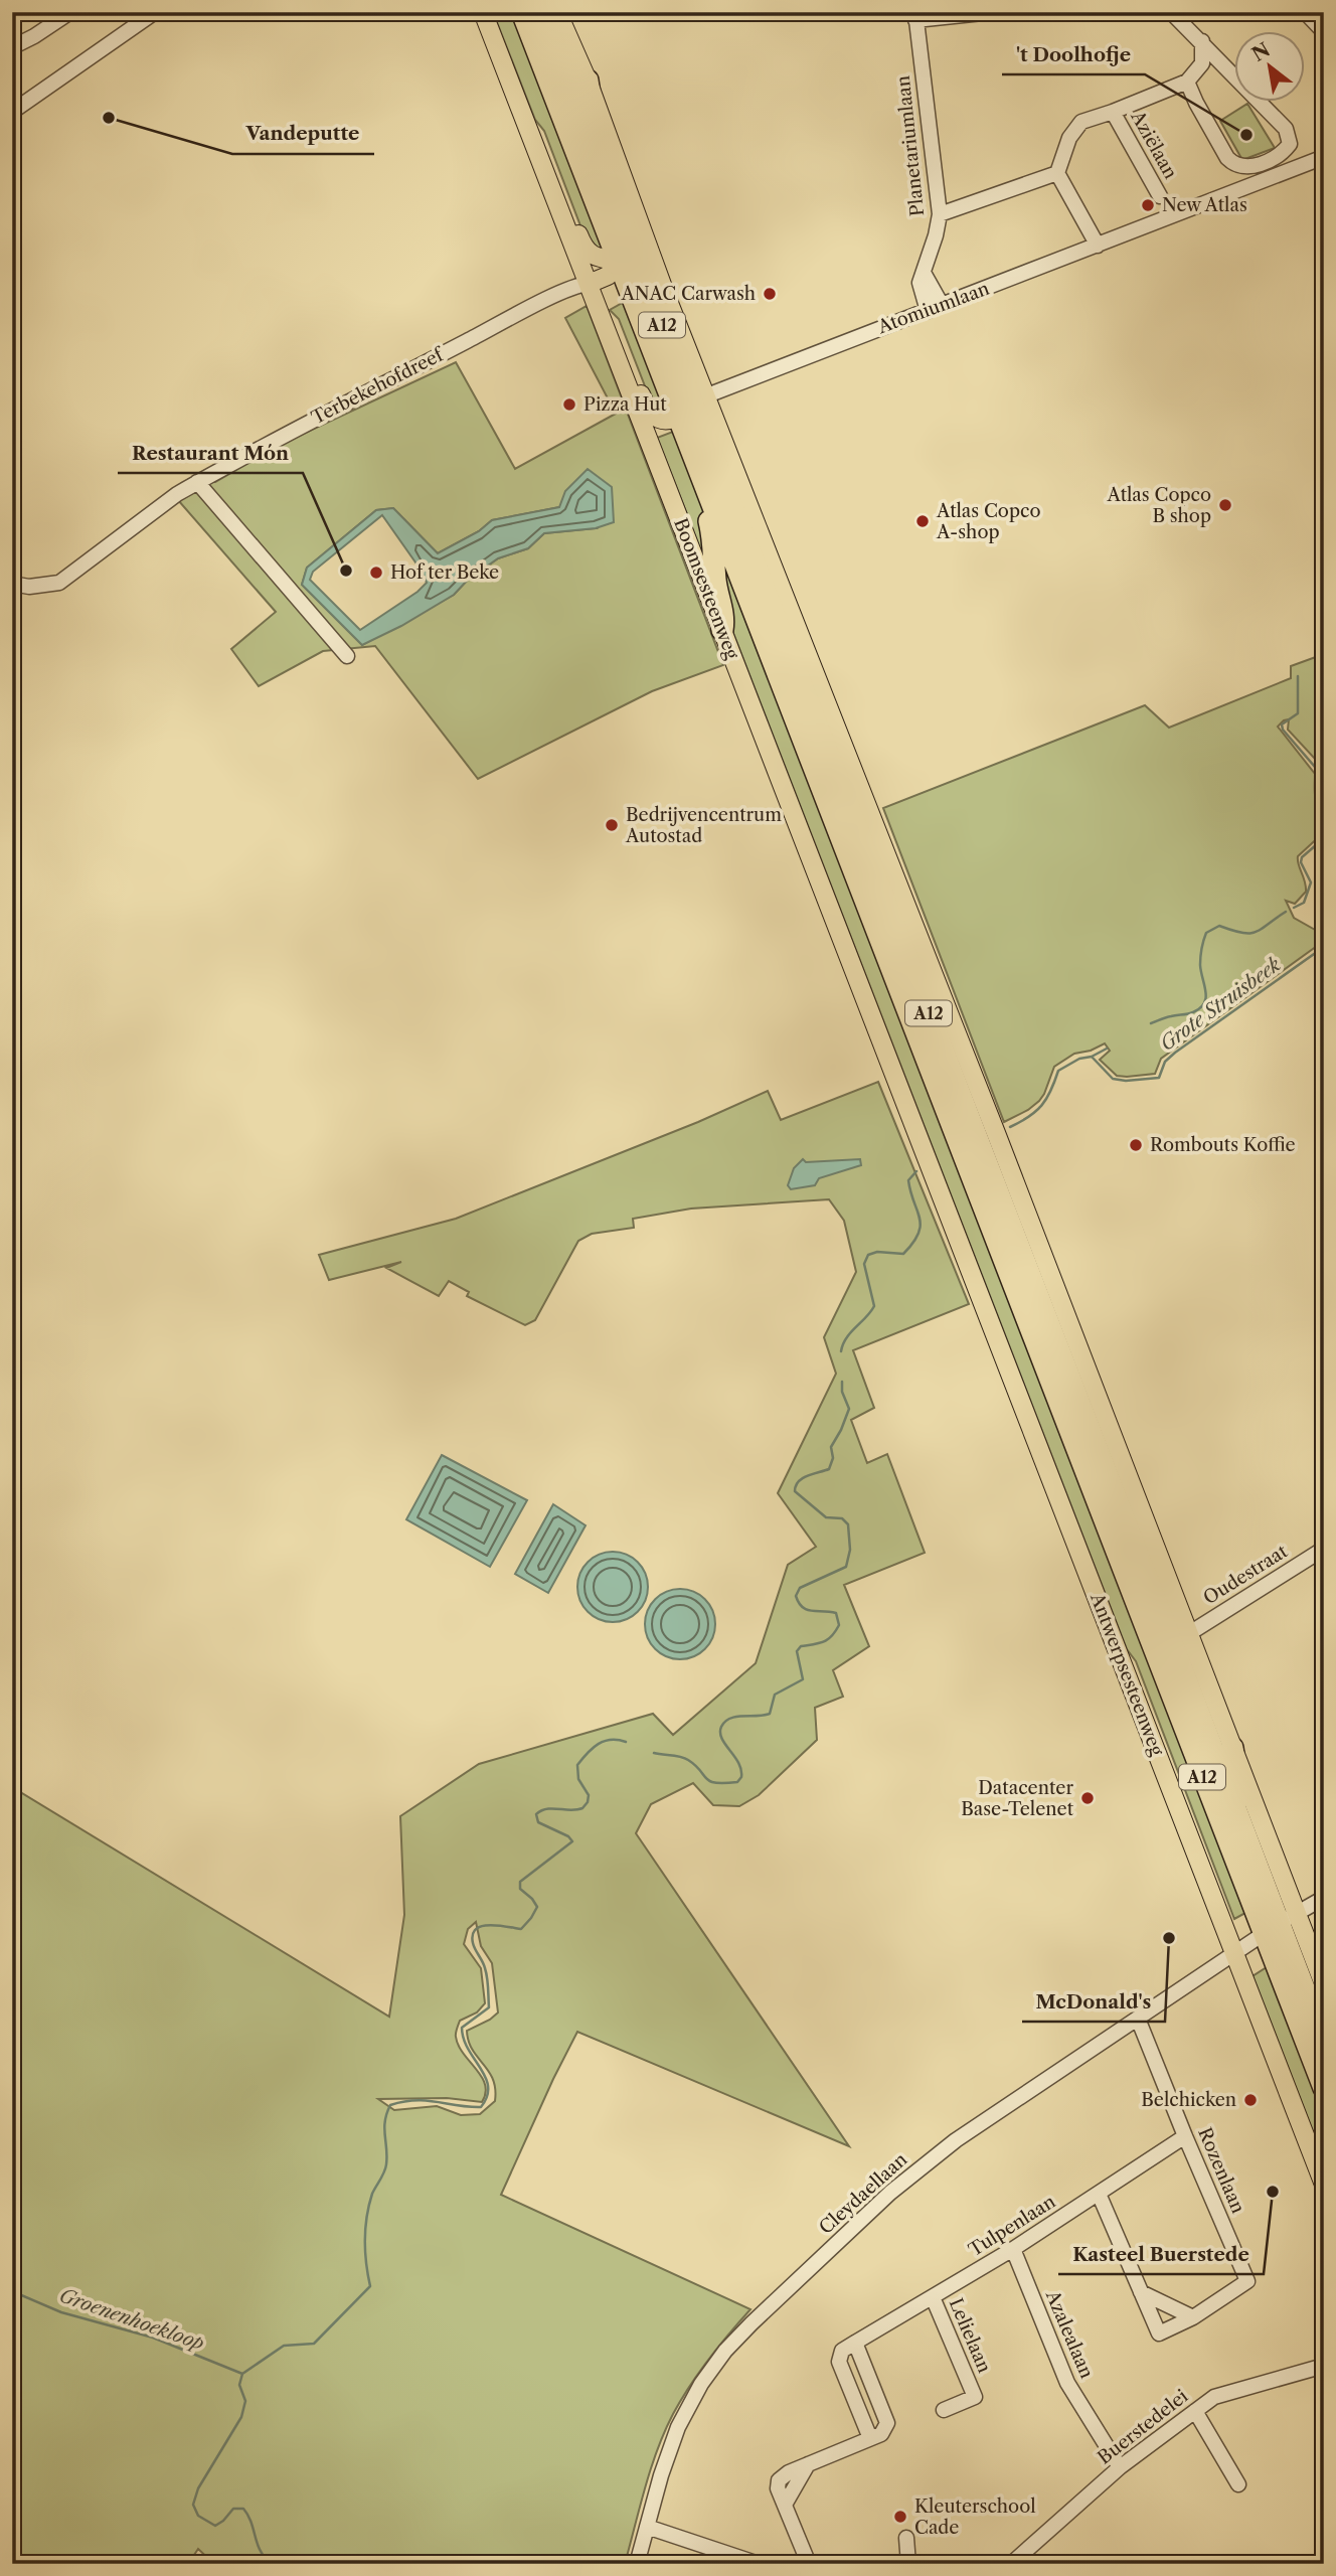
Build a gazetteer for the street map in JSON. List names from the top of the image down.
{
  "streets": {
    "highway": ["A12"],
    "main road": ["Terbekehofdreef", "Boomsesteenweg", "Antwerpsesteenweg"],
    "street": [
      "Aziëlaan",
      "Planetariumlaan",
      "Atomiumlaan",
      "Oudestraat",
      "Rozenlaan",
      "Cleydaellaan",
      "Tulpenlaan",
      "Azalealaan",
      "Lelielaan",
      "Buerstedelei"
    ]
  },
  "crossings": [
    ["Planetariumlaan", "Atomiumlaan"],
    ["Atomiumlaan", "A12"],
    ["A12", "Terbekehofdreef"],
    ["A12", "Cleydaellaan"],
    ["Terbekehofdreef", "Boomsesteenweg"],
    ["Boomsesteenweg", "Antwerpsesteenweg"],
    ["Antwerpsesteenweg", "Cleydaellaan"],
    ["Rozenlaan", "Cleydaellaan"],
    ["Rozenlaan", "Tulpenlaan"],
    ["Tulpenlaan", "Azalealaan"],
    ["Tulpenlaan", "Lelielaan"],
    ["Azalealaan", "Buerstedelei"]
  ],
  "water": ["Grote Struisbeek", "Groenenhoekloop"],
  "places": [
    "Vandeputte",
    "'t Doolhofje",
    "New Atlas",
    "ANAC Carwash",
    "Pizza Hut",
    "Atlas Copco B shop",
    "Atlas Copco A-shop",
    "Restaurant Món",
    "Hof ter Beke",
    "Bedrijvencentrum Autostad",
    "Rombouts Koffie",
    "Datacenter Base-Telenet",
    "McDonald's",
    "Belchicken",
    "Kasteel Buerstede",
    "Kleuterschool Cade"
  ],
  "north": "top left"
}
